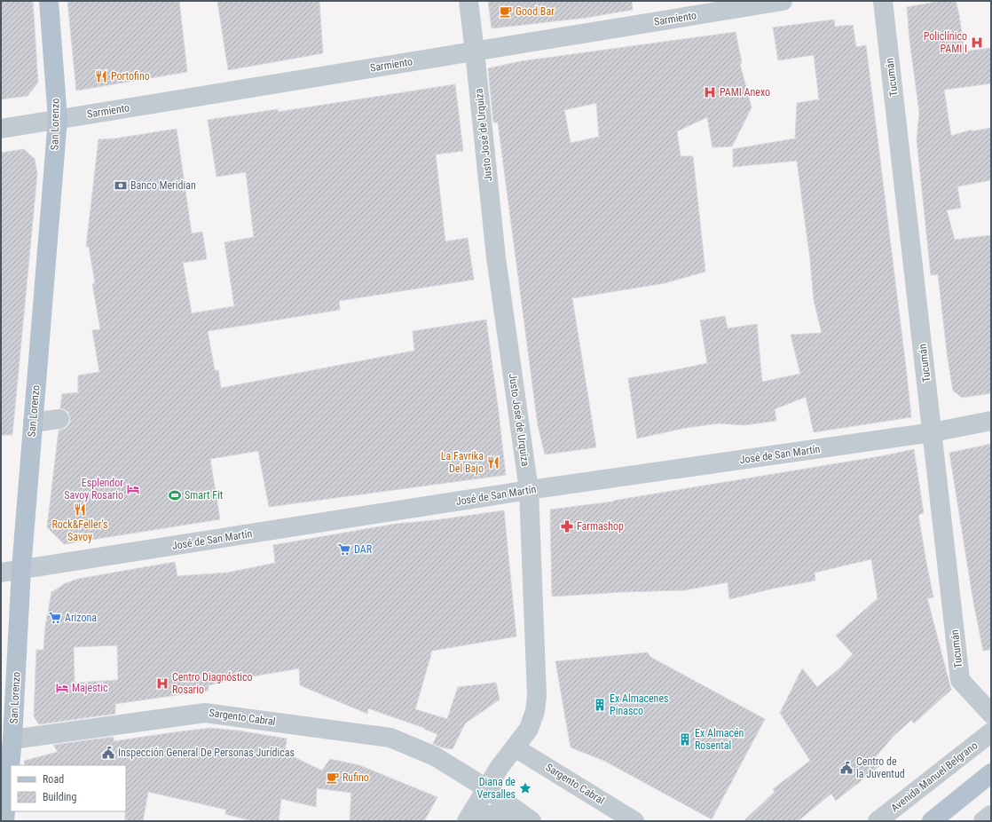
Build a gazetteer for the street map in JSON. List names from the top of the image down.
{
  "streets": {
    "main road": ["San Lorenzo"],
    "street": [
      "Sarmiento",
      "Tucumán",
      "Justo José de Urquiza",
      "José de San Martín",
      "Sargento Cabral",
      "Avenida Manuel Belgrano"
    ]
  },
  "crossings": [
    ["Sarmiento", "San Lorenzo"],
    ["Sarmiento", "Justo José de Urquiza"],
    ["Tucumán", "José de San Martín"],
    ["San Lorenzo", "José de San Martín"],
    ["San Lorenzo", "Sargento Cabral"],
    ["Justo José de Urquiza", "José de San Martín"],
    ["Justo José de Urquiza", "Sargento Cabral"]
  ],
  "places": {
    "cafe": ["Good Bar", "Rufino"],
    "hospital": ["Policlínico PAMI I", "PAMI Anexo", "Centro Diagnóstico Rosario"],
    "restaurant": ["Portofino", "La Favrika Del Bajo", "Rock&Feller's Savoy"],
    "bank": ["Banco Meridian"],
    "hotel": ["Esplendor Savoy Rosario", "Majestic"],
    "sports": ["Smart Fit"],
    "pharmacy": ["Farmashop"],
    "supermarket": ["DAR", "Arizona"],
    "building": ["Ex Almacenes Pinasco", "Ex Almacén Rosental"],
    "public building": ["Inspección General De Personas Jurídicas", "Centro de la Juventud"],
    "place": ["Diana de Versalles"]
  },
  "legend": ["Road", "Building"]
}
